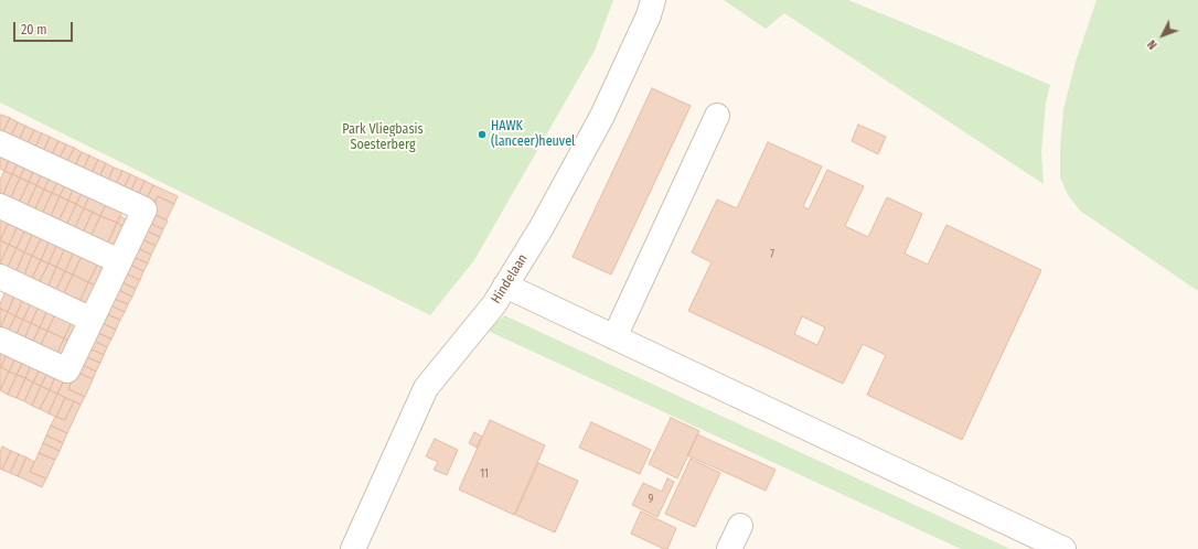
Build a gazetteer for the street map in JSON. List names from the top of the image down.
{
  "streets": {
    "street": ["Hindelaan"]
  },
  "parks": ["Park Vliegbasis Soesterberg"],
  "places": ["HAWK (lanceer)heuvel"],
  "house_numbers": ["7", "11", "9"],
  "scale_bar": "20 m",
  "north": "bottom left"
}
